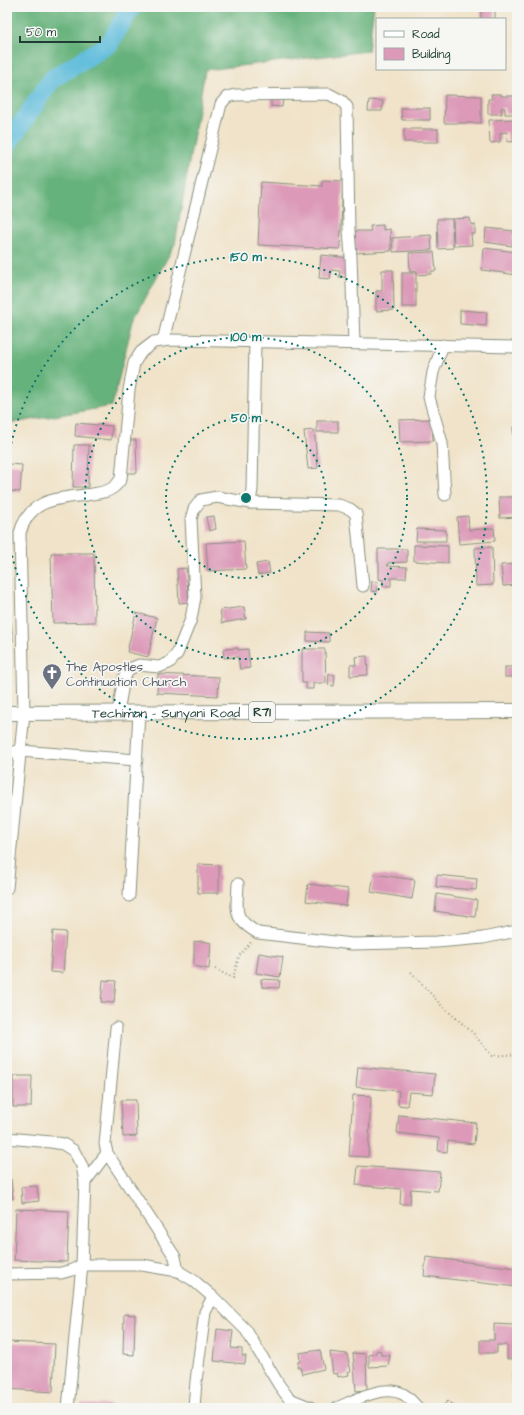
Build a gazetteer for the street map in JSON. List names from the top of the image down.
{
  "streets": {
    "main road": ["Techiman - Sunyani Road", "R71"]
  },
  "places": {
    "church": ["The Apostles Continuation Church"]
  },
  "legend": ["Road", "Building"],
  "scale_bar": "50 m",
  "rings": ["150 m", "100 m", "50 m"]
}
